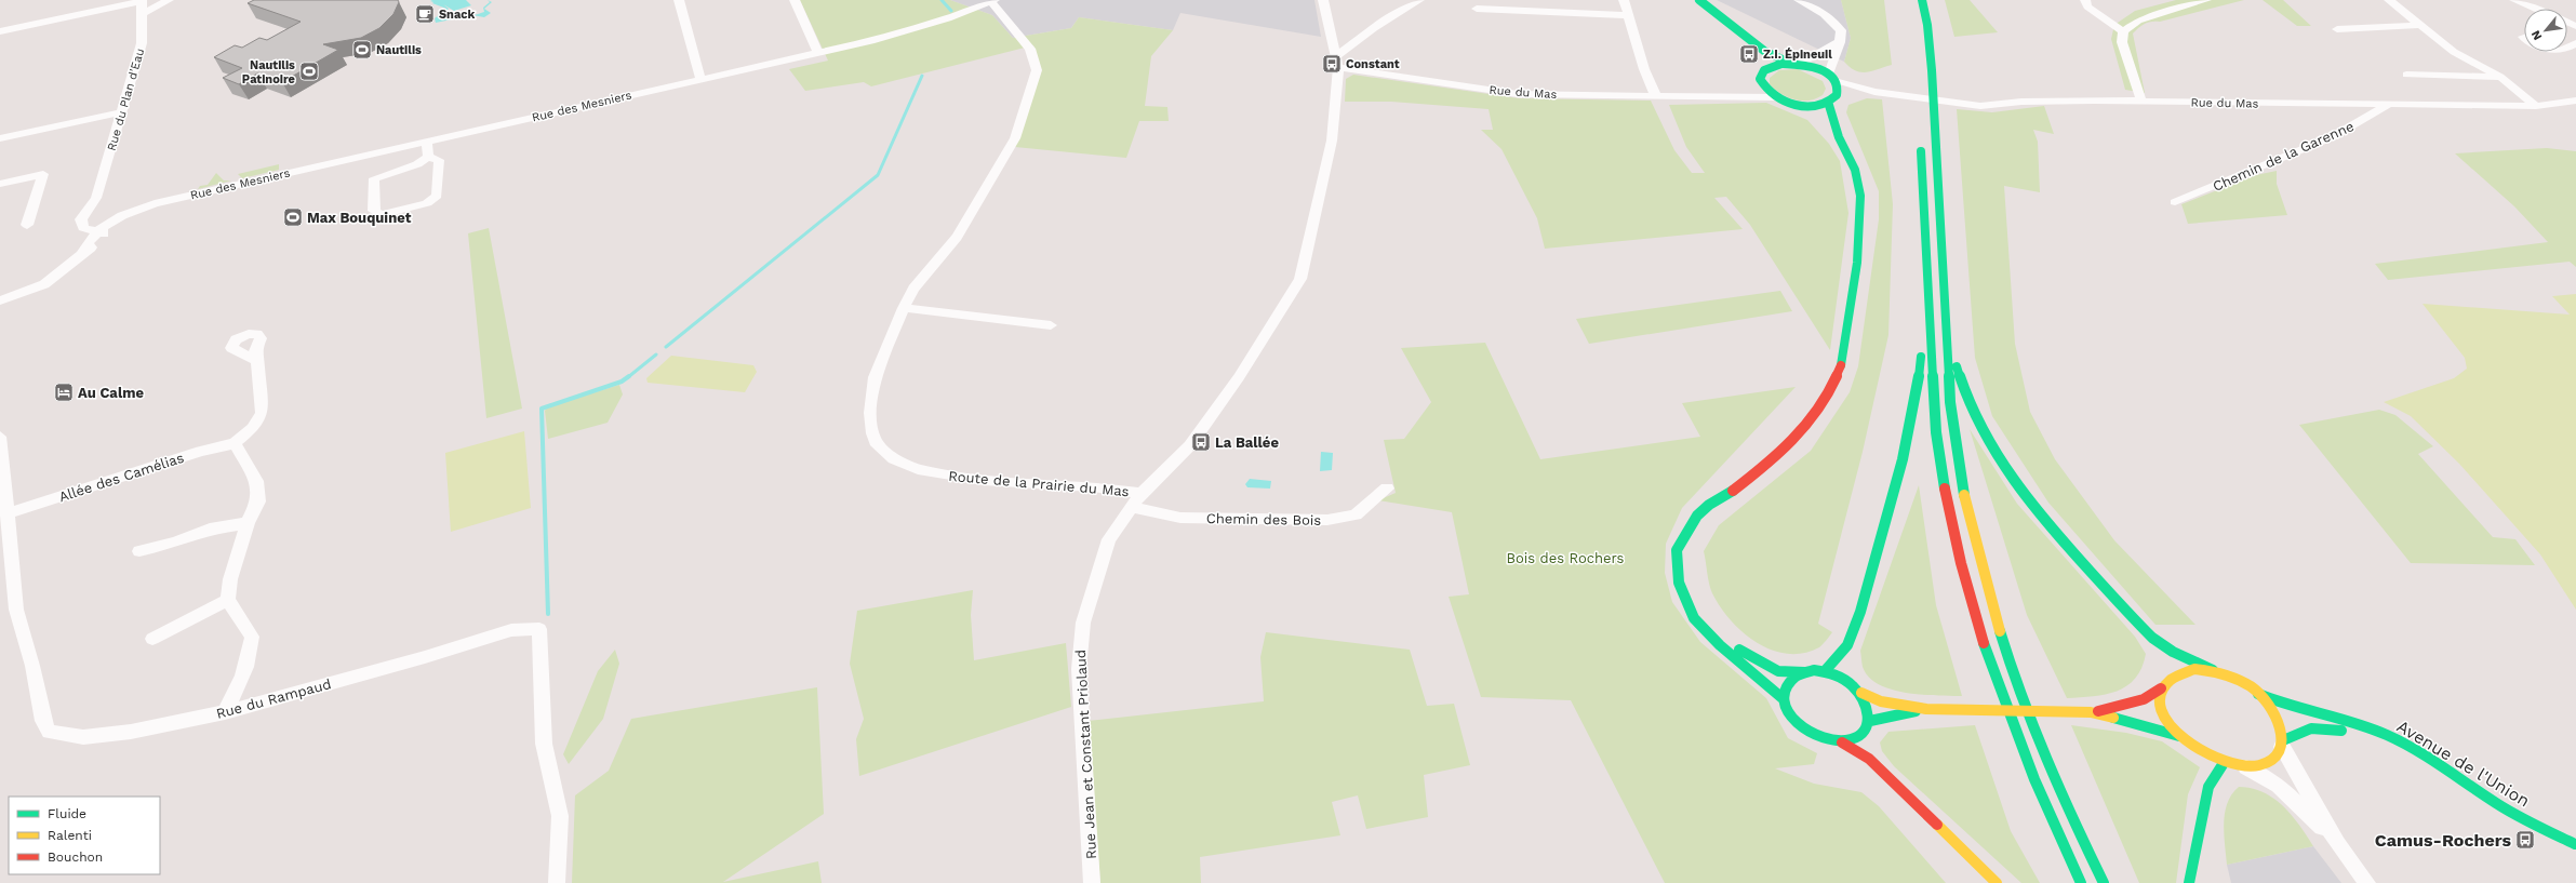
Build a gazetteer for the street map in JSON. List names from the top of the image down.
{
  "streets": {
    "main road": ["Avenue de l'Union"],
    "street": [
      "Rue du Mas",
      "Rue du Plan d'Eau",
      "Rue des Mesniers",
      "Chemin de la Garenne",
      "Allée des Camélias",
      "Route de la Prairie du Mas",
      "Chemin des Bois",
      "Rue du Rampaud",
      "Rue Jean et Constant Priolaud"
    ]
  },
  "crossings": [
    ["Rue du Mas", "Chemin de la Garenne"],
    ["Rue du Mas", "Rue Jean et Constant Priolaud"],
    ["Rue du Plan d'Eau", "Rue des Mesniers"],
    ["Rue des Mesniers", "Route de la Prairie du Mas"],
    ["Allée des Camélias", "Rue du Rampaud"],
    ["Route de la Prairie du Mas", "Rue Jean et Constant Priolaud"],
    ["Chemin des Bois", "Rue Jean et Constant Priolaud"]
  ],
  "parks": ["Bois des Rochers"],
  "places": {
    "cafe": ["Snack"],
    "sports": ["Nautilis", "Nautilis Patinoire", "Max Bouquinet"],
    "bus stop": [
      "Z.I. Épineuil",
      "Constant",
      "La Ballée",
      "Camus-Rochers"
    ],
    "hotel": ["Au Calme"]
  },
  "legend": ["Fluide", "Ralenti", "Bouchon"],
  "north": "bottom left"
}
